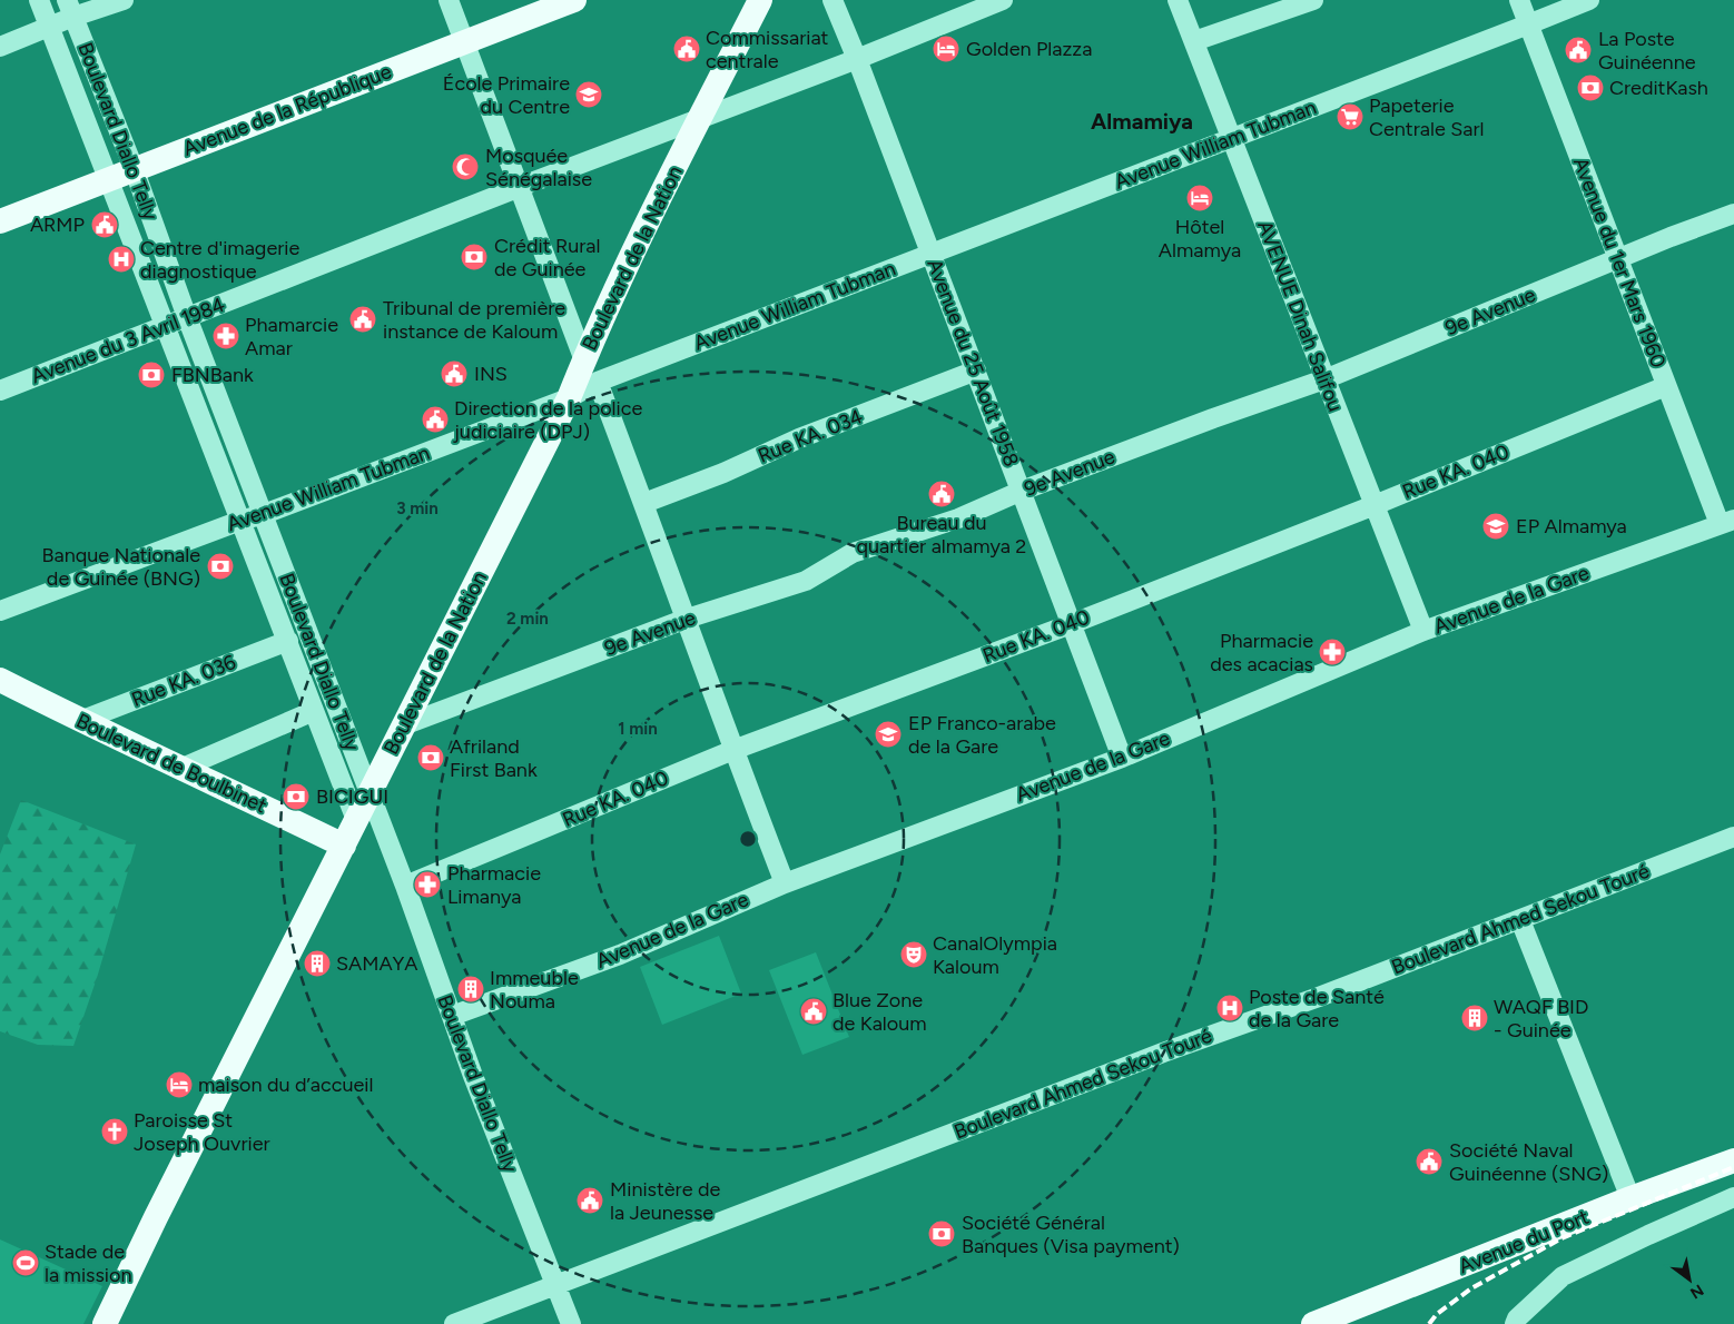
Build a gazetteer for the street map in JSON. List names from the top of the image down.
{
  "streets": {
    "main road": [
      "Avenue de la République",
      "Boulevard de la Nation",
      "Boulevard de Boulbinet",
      "Avenue du Port"
    ],
    "street": [
      "Boulevard Diallo Telly",
      "Avenue William Tubman",
      "Avenue du 1er Mars 1960",
      "9e Avenue",
      "AVENUE Dinah Salifou",
      "Avenue du 3 Avril 1984",
      "Avenue du 25 Août 1958",
      "Rue KA. 034",
      "Rue KA. 040",
      "Avenue de la Gare",
      "Rue KA. 036",
      "Boulevard Ahmed Sekou Touré"
    ]
  },
  "crossings": [
    ["Avenue de la République", "Boulevard Diallo Telly"],
    ["Boulevard Diallo Telly", "Avenue William Tubman"],
    ["Boulevard Diallo Telly", "Boulevard de la Nation"],
    ["Boulevard Diallo Telly", "Avenue du 3 Avril 1984"],
    ["Boulevard Diallo Telly", "Rue KA. 040"],
    ["Boulevard Diallo Telly", "Avenue de la Gare"],
    ["Boulevard Diallo Telly", "Rue KA. 036"],
    ["Boulevard Diallo Telly", "Boulevard Ahmed Sekou Touré"],
    ["Avenue William Tubman", "Boulevard de la Nation"],
    ["Avenue William Tubman", "Avenue du 1er Mars 1960"],
    ["Avenue William Tubman", "AVENUE Dinah Salifou"],
    ["Avenue William Tubman", "Avenue du 25 Août 1958"],
    ["Boulevard de la Nation", "9e Avenue"],
    ["Boulevard de la Nation", "Avenue du 3 Avril 1984"],
    ["Boulevard de la Nation", "Boulevard de Boulbinet"],
    ["Avenue du 1er Mars 1960", "9e Avenue"],
    ["Avenue du 1er Mars 1960", "Rue KA. 040"],
    ["Avenue du 1er Mars 1960", "Avenue de la Gare"],
    ["9e Avenue", "AVENUE Dinah Salifou"],
    ["9e Avenue", "Avenue du 25 Août 1958"],
    ["AVENUE Dinah Salifou", "Rue KA. 040"],
    ["AVENUE Dinah Salifou", "Avenue de la Gare"],
    ["Avenue du 3 Avril 1984", "Avenue du 25 Août 1958"],
    ["Avenue du 25 Août 1958", "Rue KA. 034"],
    ["Avenue du 25 Août 1958", "Rue KA. 040"],
    ["Avenue du 25 Août 1958", "Avenue de la Gare"],
    ["Rue KA. 036", "Boulevard de Boulbinet"]
  ],
  "districts": ["Almamiya"],
  "places": {
    "public building": [
      "Commissariat centrale",
      "La Poste Guinéenne",
      "ARMP",
      "Tribunal de première instance de Kaloum",
      "INS",
      "Direction de la police judiciaire (DPJ)",
      "Bureau du quartier almamya 2",
      "Blue Zone de Kaloum",
      "Société Naval Guinéenne (SNG)",
      "Ministère de la Jeunesse"
    ],
    "hotel": ["Golden Plazza", "Hôtel Almamya", "maison du d’accueil"],
    "bank": [
      "CreditKash",
      "Crédit Rural de Guinée",
      "FBNBank",
      "Banque Nationale de Guinée (BNG)",
      "Afriland First Bank",
      "BICIGUI",
      "Société Général Banques (Visa payment)"
    ],
    "school or university": ["École Primaire du Centre", "EP Almamya", "EP Franco-arabe de la Gare"],
    "supermarket": ["Papeterie Centrale Sarl"],
    "mosque": ["Mosquée Sénégalaise"],
    "hospital": ["Centre d'imagerie diagnostique", "Poste de Santé de la Gare"],
    "pharmacy": ["Phamarcie Amar", "Pharmacie des acacias", "Pharmacie Limanya"],
    "theatre": ["CanalOlympia Kaloum"],
    "building": ["SAMAYA", "Immeuble Nouma", "WAQF BID - Guinée"],
    "church": ["Paroisse St Joseph Ouvrier"],
    "sports": ["Stade de la mission"]
  },
  "north": "bottom right",
  "rings": ["3 min", "2 min", "1 min"]
}
